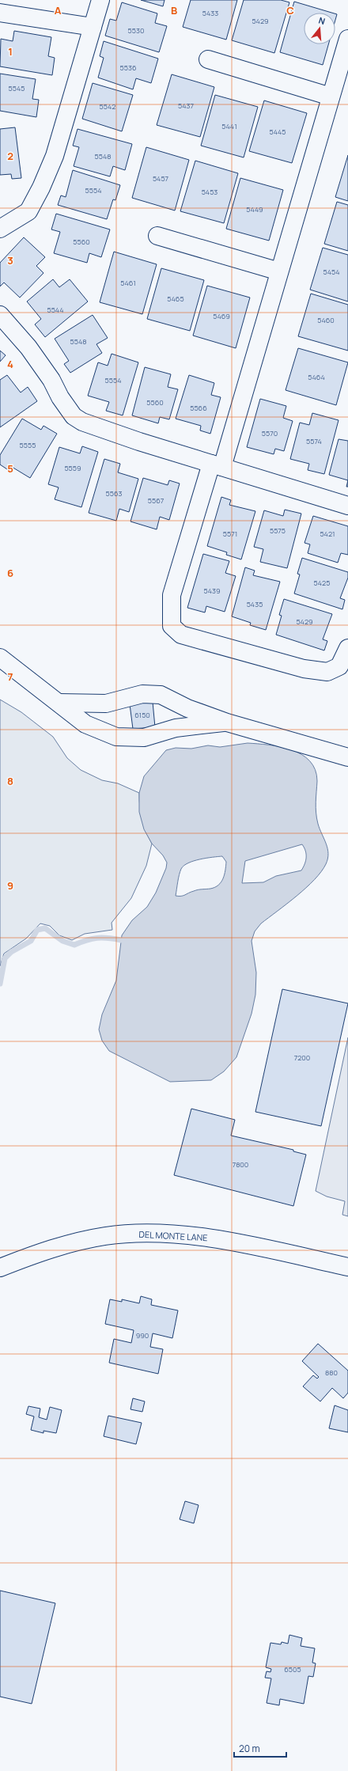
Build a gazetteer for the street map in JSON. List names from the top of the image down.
{
  "streets": {
    "street": ["DEL MONTE LANE"]
  },
  "house_numbers": [
    "5433",
    "5429",
    "5530",
    "5536",
    "5545",
    "5437",
    "5542",
    "5441",
    "5445",
    "5548",
    "5457",
    "5554",
    "5453",
    "5449",
    "5560",
    "5454",
    "5461",
    "5465",
    "5544",
    "5469",
    "5460",
    "5548",
    "5464",
    "5554",
    "5560",
    "5566",
    "5570",
    "5574",
    "5555",
    "5559",
    "5563",
    "5567",
    "5575",
    "5571",
    "5421",
    "5425",
    "5439",
    "5435",
    "5429",
    "6150",
    "7200",
    "7800",
    "990",
    "880",
    "6505"
  ],
  "scale_bar": "20 m",
  "north": "top",
  "grid": {
    "columns": ["A", "B", "C"],
    "rows": [
      "1",
      "2",
      "3",
      "4",
      "5",
      "6",
      "7",
      "8",
      "9"
    ]
  }
}
